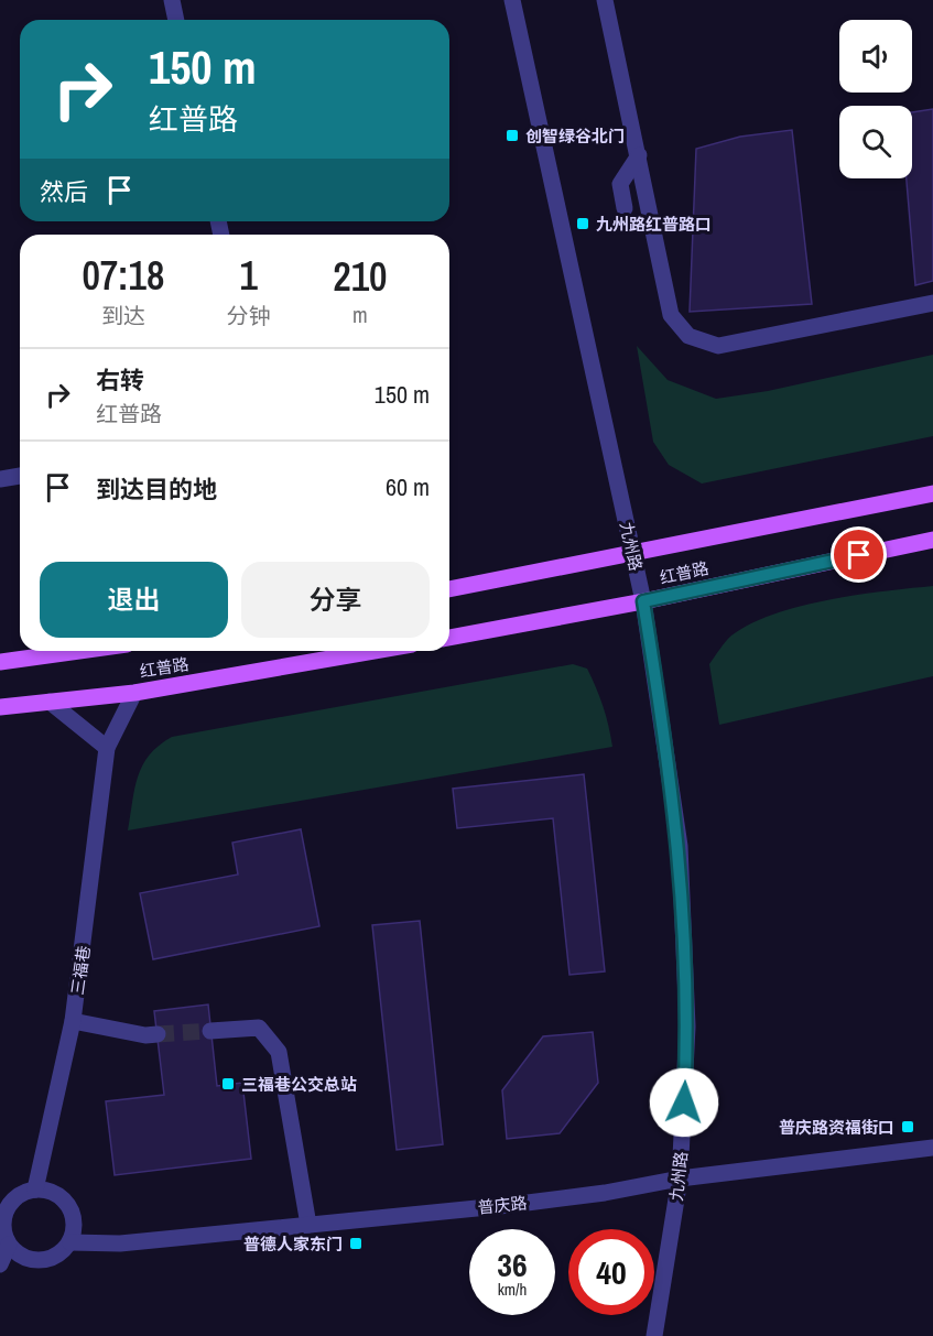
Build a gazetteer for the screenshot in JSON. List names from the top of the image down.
{
  "streets": {
    "main road": ["红普路"],
    "street": ["九州路", "三福巷", "普庆路"]
  },
  "crossings": [
    ["九州路", "红普路"],
    ["九州路", "普庆路"],
    ["红普路", "三福巷"],
    ["三福巷", "普庆路"]
  ],
  "places": {
    "transit": [
      "创智绿谷北门",
      "九州路红普路口",
      "三福巷公交总站",
      "普庆路资福街口",
      "普德人家东门"
    ]
  },
  "page": {
    "turn": ["150 m", "红普路"],
    "then": "然后",
    "eta": [
      "07:18",
      "到达",
      "1",
      "分钟",
      "210",
      "m"
    ],
    "list": [
      {
        "name": "右转",
        "note": "红普路",
        "value": "150 m"
      },
      {
        "name": "到达目的地",
        "value": "60 m"
      }
    ],
    "buttons": ["退出", "分享"],
    "speed": "36 km/h",
    "limit": "40"
  }
}
